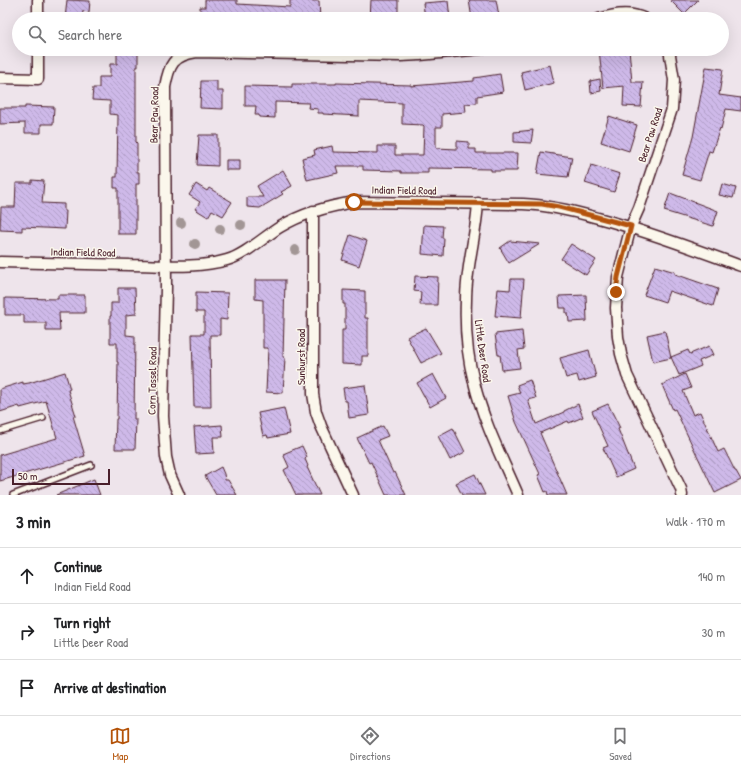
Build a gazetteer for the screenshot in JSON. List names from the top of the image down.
{
  "streets": {
    "street": [
      "Bear Paw Road",
      "Indian Field Road",
      "Little Deer Road",
      "Sunburst Road",
      "Corn Tassel Road"
    ]
  },
  "crossings": [
    ["Bear Paw Road", "Indian Field Road"],
    ["Bear Paw Road", "Corn Tassel Road"],
    ["Indian Field Road", "Little Deer Road"],
    ["Indian Field Road", "Sunburst Road"],
    ["Indian Field Road", "Corn Tassel Road"]
  ],
  "scale_bar": "50 m",
  "page": {
    "search": "Search here",
    "scale": "50 m",
    "heading": ["3 min", "Walk · 170 m"],
    "list": [
      ["Continue", "Indian Field Road", "140 m"],
      ["Turn right", "Little Deer Road", "30 m"],
      "Arrive at destination"
    ],
    "nav": ["Map", "Directions", "Saved"]
  }
}
